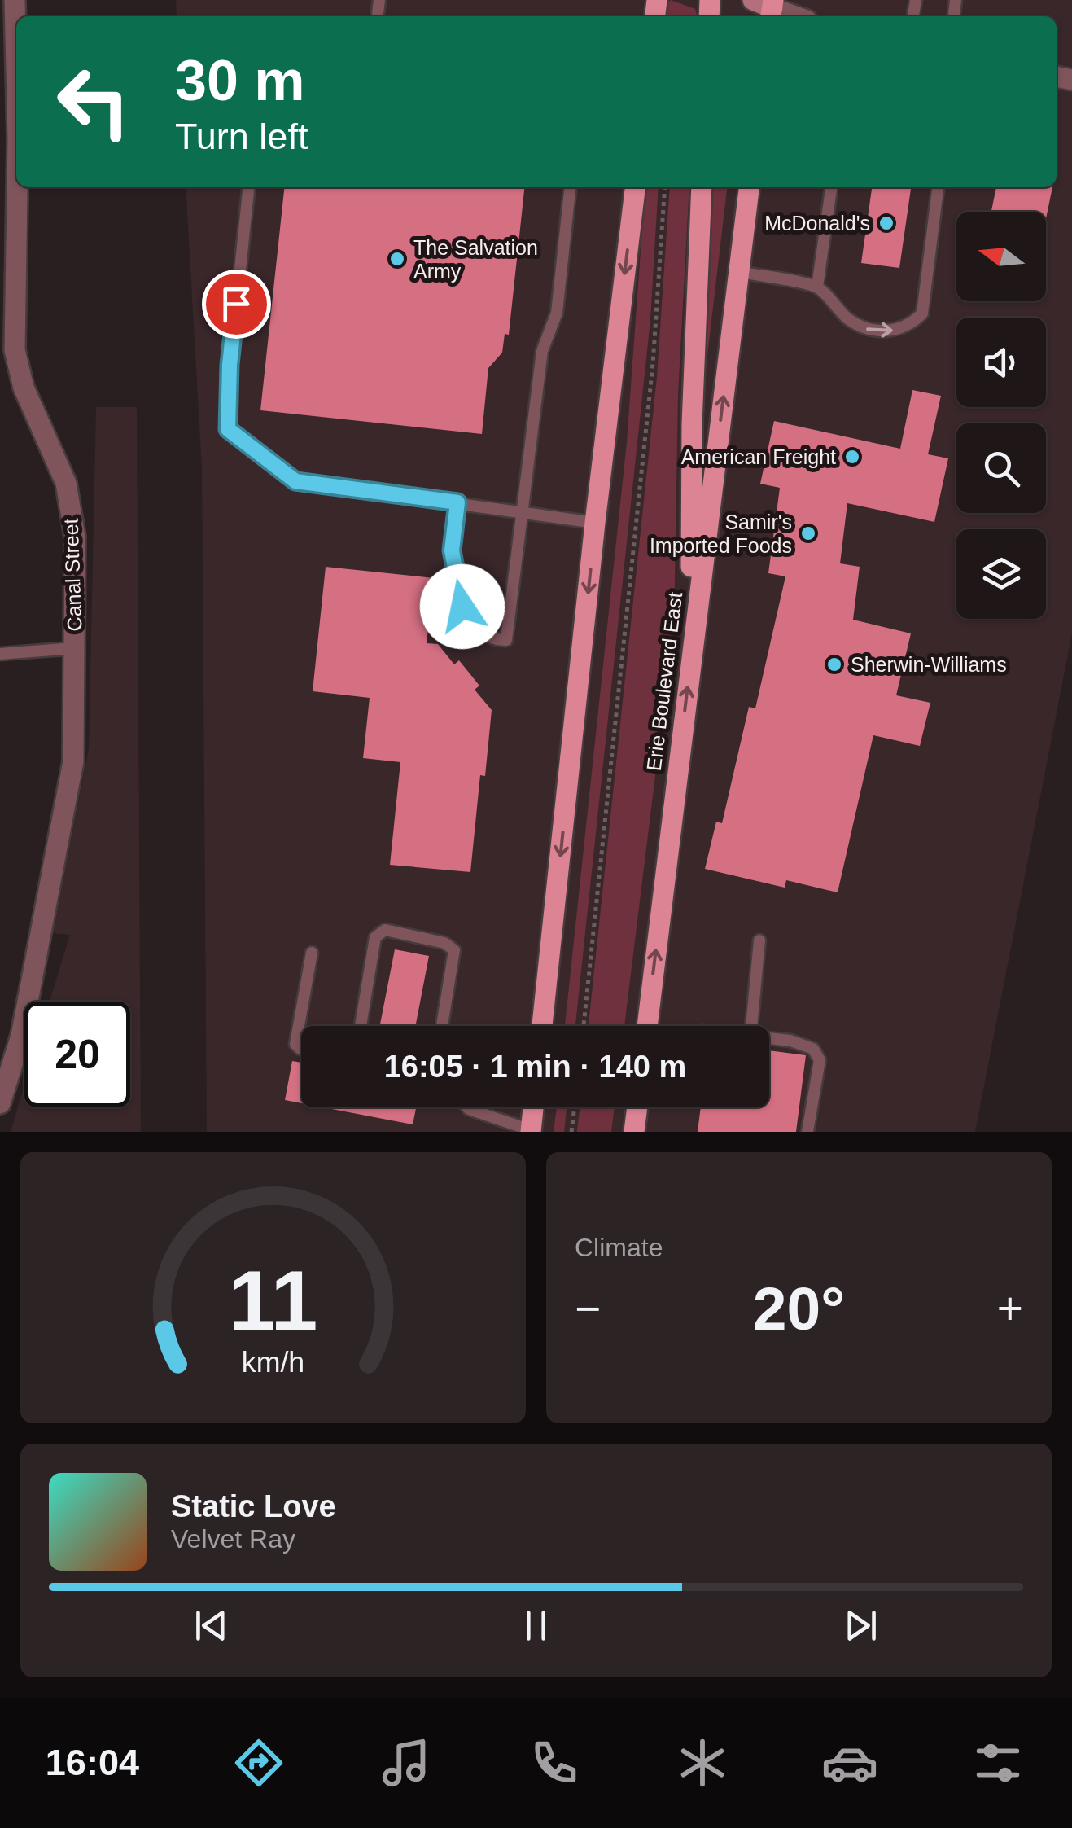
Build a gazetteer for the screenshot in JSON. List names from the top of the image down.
{
  "streets": {
    "main road": ["Erie Boulevard East"],
    "street": ["Canal Street"]
  },
  "places": [
    "McDonald's",
    "The Salvation Army",
    "American Freight",
    "Samir's Imported Foods",
    "Sherwin-Williams"
  ],
  "north": "left",
  "page": {
    "turn": ["30 m", "Turn left"],
    "limit": "20",
    "trip": "16:05 · 1 min · 140 m",
    "tile": "Climate",
    "heat": ["−", "20°", "+"],
    "song": ["Static Love", "Velvet Ray"],
    "tabs": "16:04",
    "gauge": ["11", "km/h"]
  }
}
